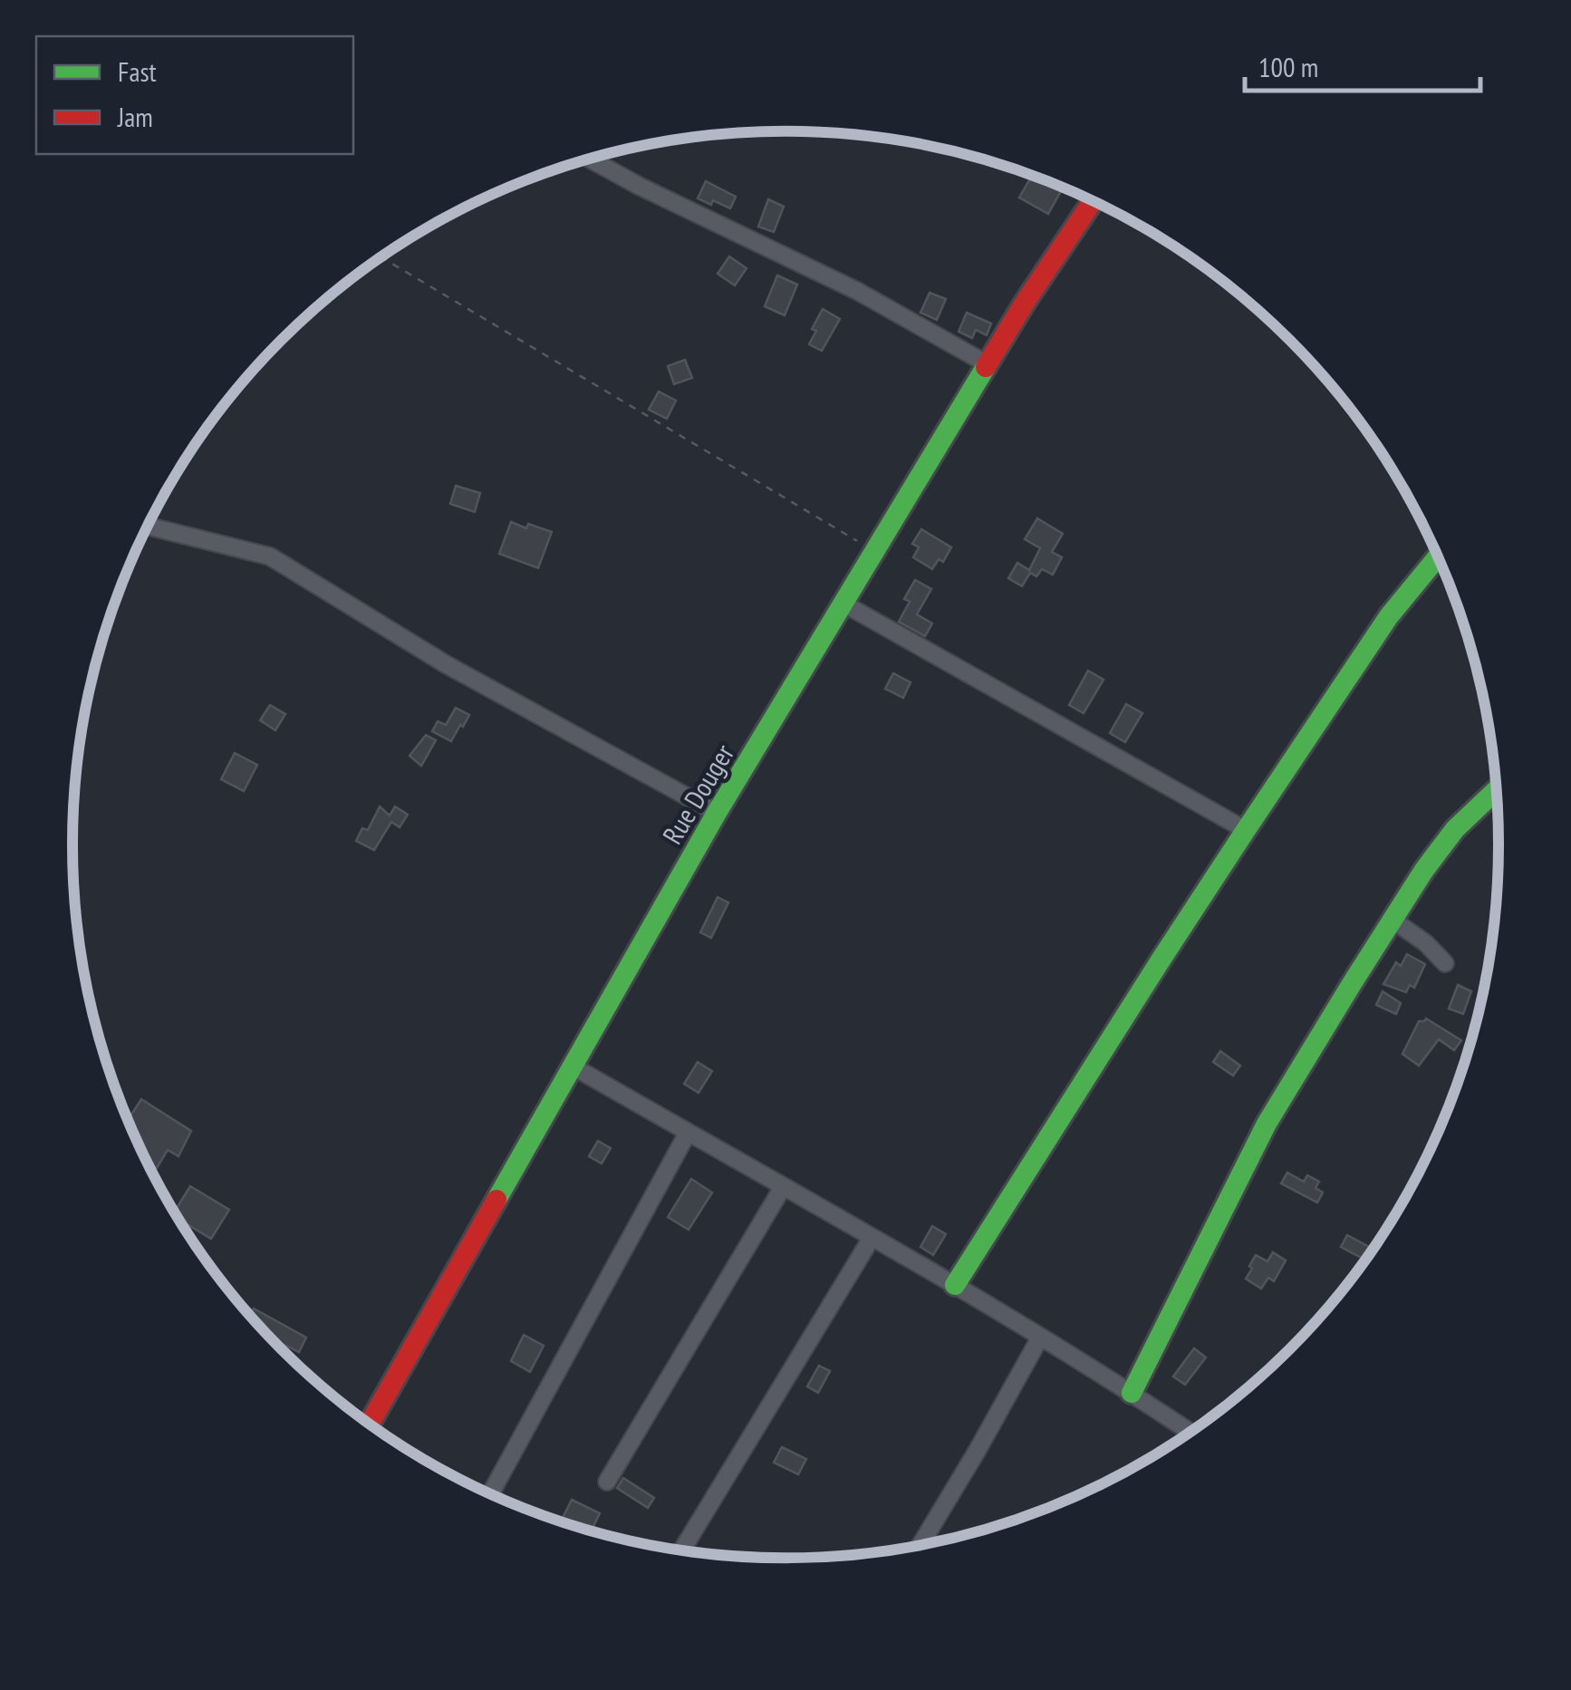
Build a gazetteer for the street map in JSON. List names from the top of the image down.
{
  "streets": {
    "street": ["Rue Douger"]
  },
  "legend": ["Fast", "Jam"],
  "scale_bar": "100 m"
}
